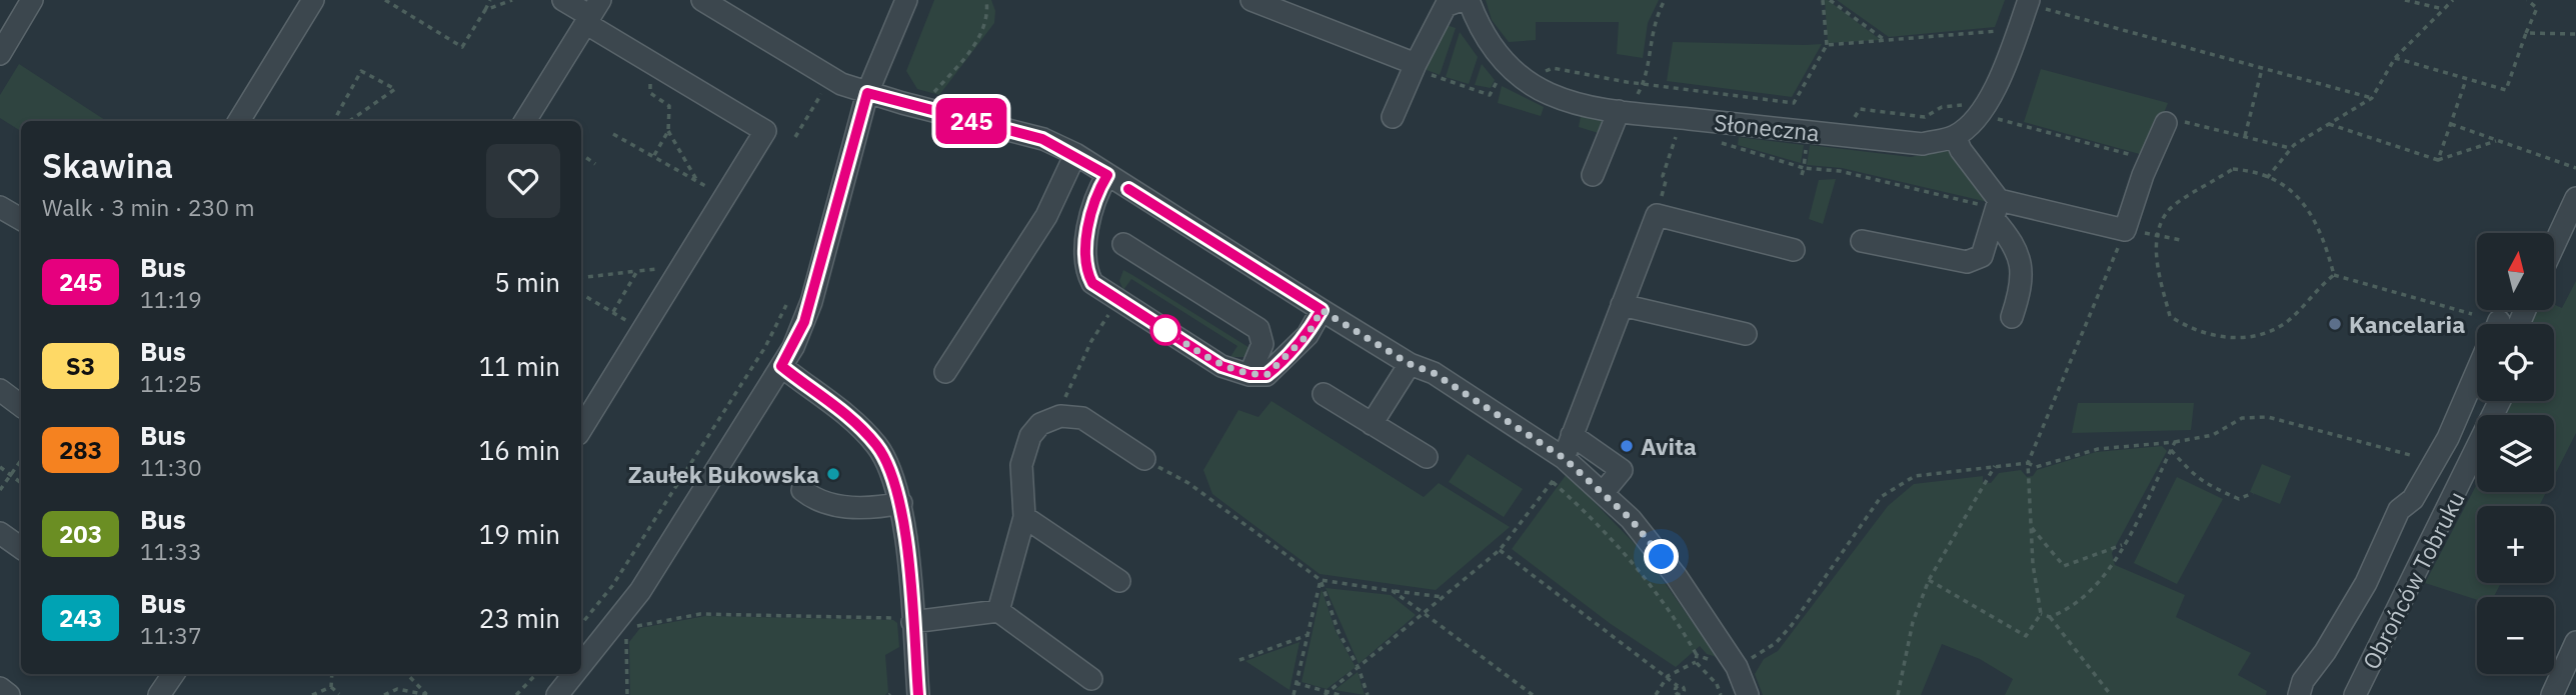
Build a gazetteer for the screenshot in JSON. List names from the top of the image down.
{
  "streets": {
    "street": ["Słoneczna", "Obrońców Tobruku"]
  },
  "places": ["Kancelaria", "Avita", "Zaułek Bukowska"],
  "lines": ["bus line 245"],
  "north": "top",
  "page": {
    "on_map": "245",
    "heading": ["Skawina", "Walk · 3 min · 230 m"],
    "map_buttons": ["+", "−"],
    "list": [
      {
        "mark": "245",
        "name": "Bus",
        "note": "11:19",
        "value": "5 min"
      },
      {
        "mark": "S3",
        "name": "Bus",
        "note": "11:25",
        "value": "11 min"
      },
      {
        "mark": "283",
        "name": "Bus",
        "note": "11:30",
        "value": "16 min"
      },
      {
        "mark": "203",
        "name": "Bus",
        "note": "11:33",
        "value": "19 min"
      },
      {
        "mark": "243",
        "name": "Bus",
        "note": "11:37",
        "value": "23 min"
      }
    ]
  }
}
